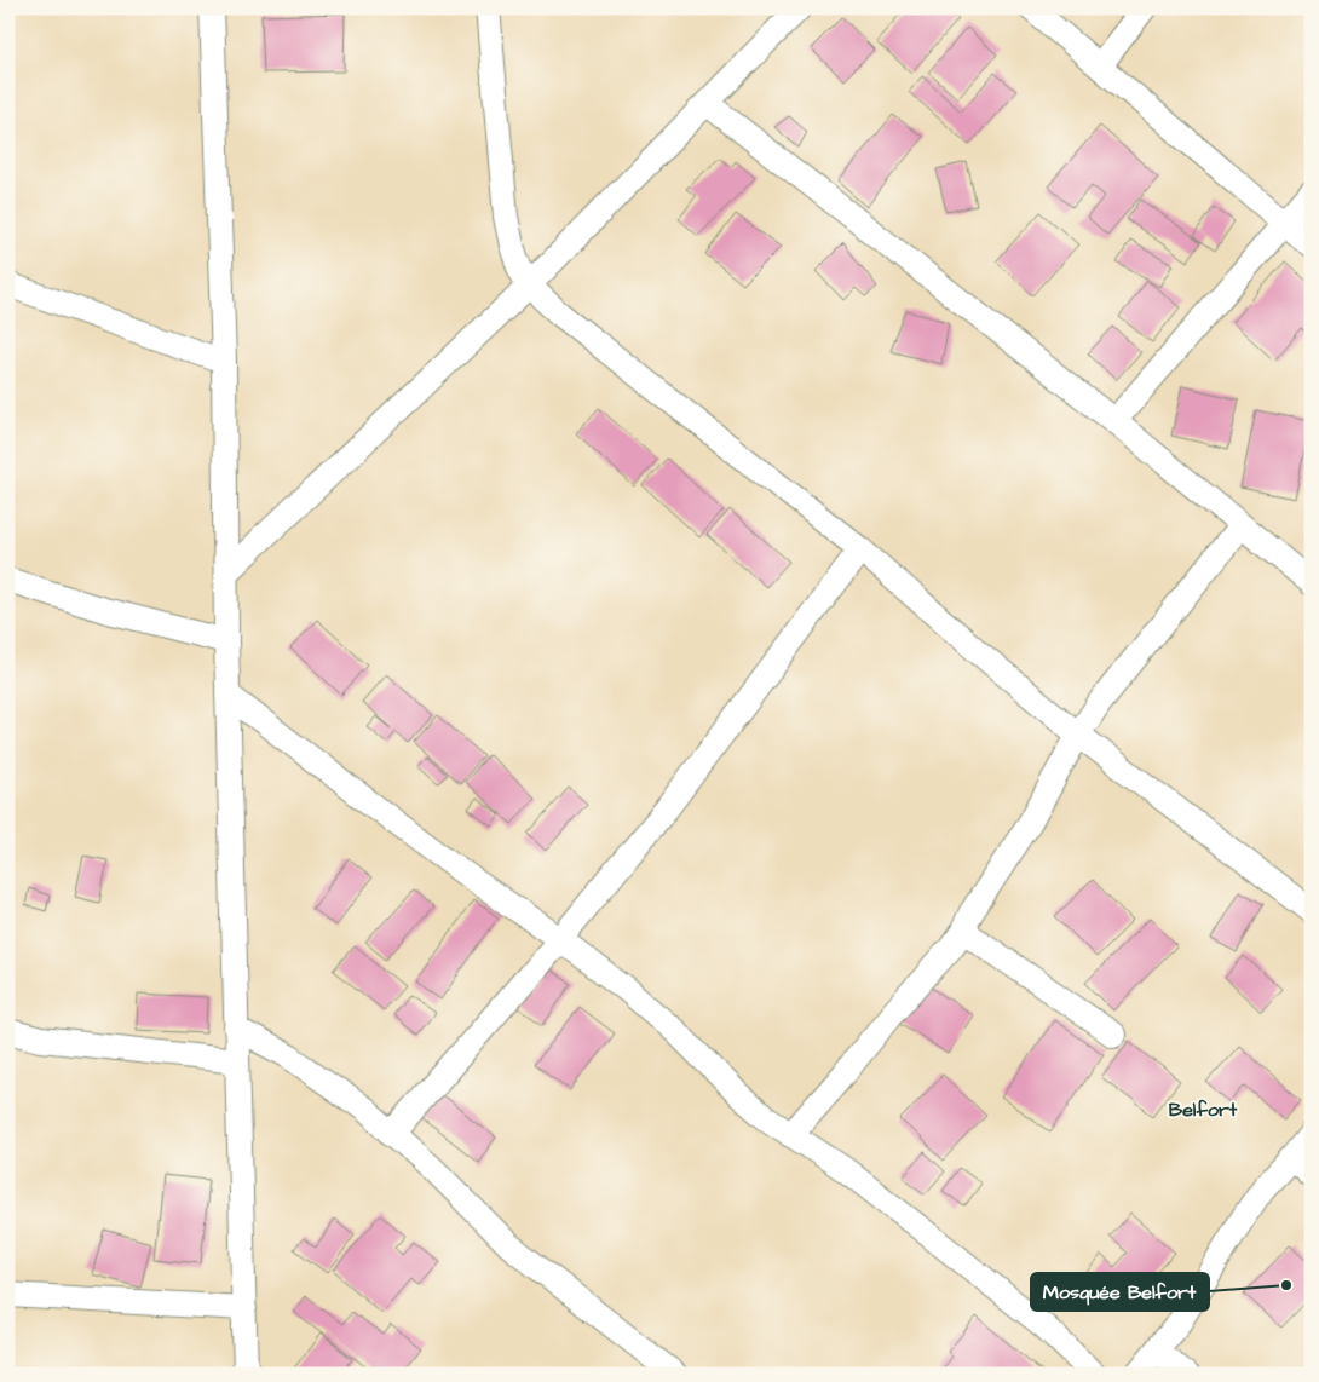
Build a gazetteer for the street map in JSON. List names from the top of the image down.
{
  "districts": ["Belfort"],
  "places": ["Mosquée Belfort"]
}
